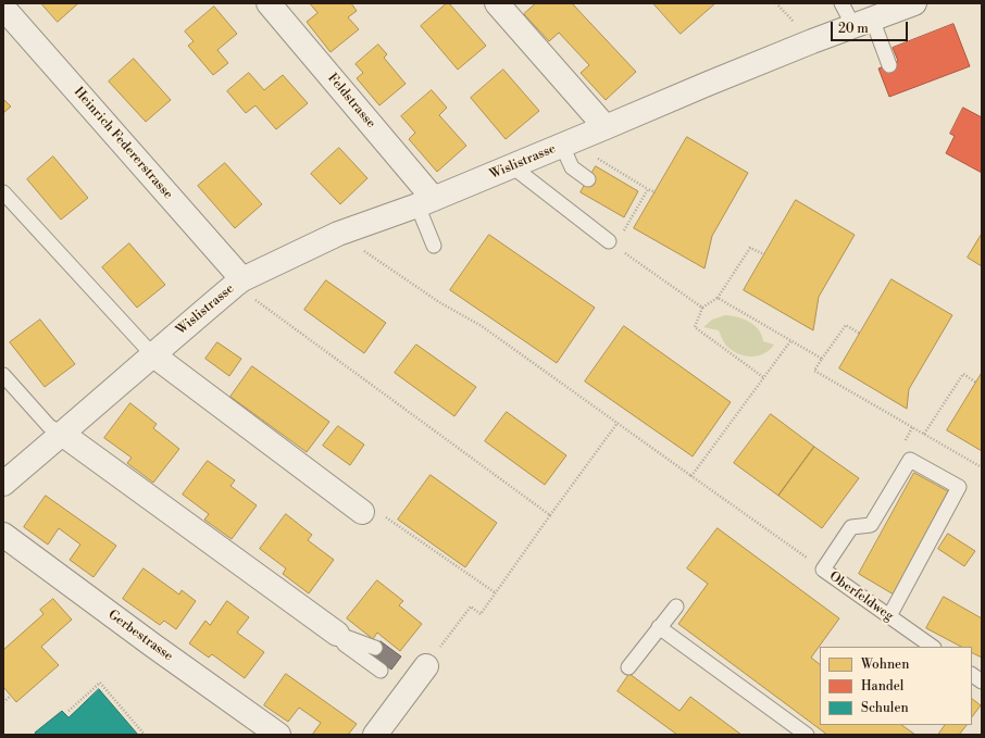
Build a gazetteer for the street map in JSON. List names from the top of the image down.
{
  "streets": {
    "street": [
      "Feldstrasse",
      "Heinrich Federerstrasse",
      "Wislistrasse",
      "Gerbestrasse"
    ],
    "lane": ["Oberfeldweg"]
  },
  "crossings": [
    ["Feldstrasse", "Wislistrasse"],
    ["Heinrich Federerstrasse", "Wislistrasse"]
  ],
  "legend": ["Wohnen", "Handel", "Schulen"],
  "scale_bar": "20 m"
}
